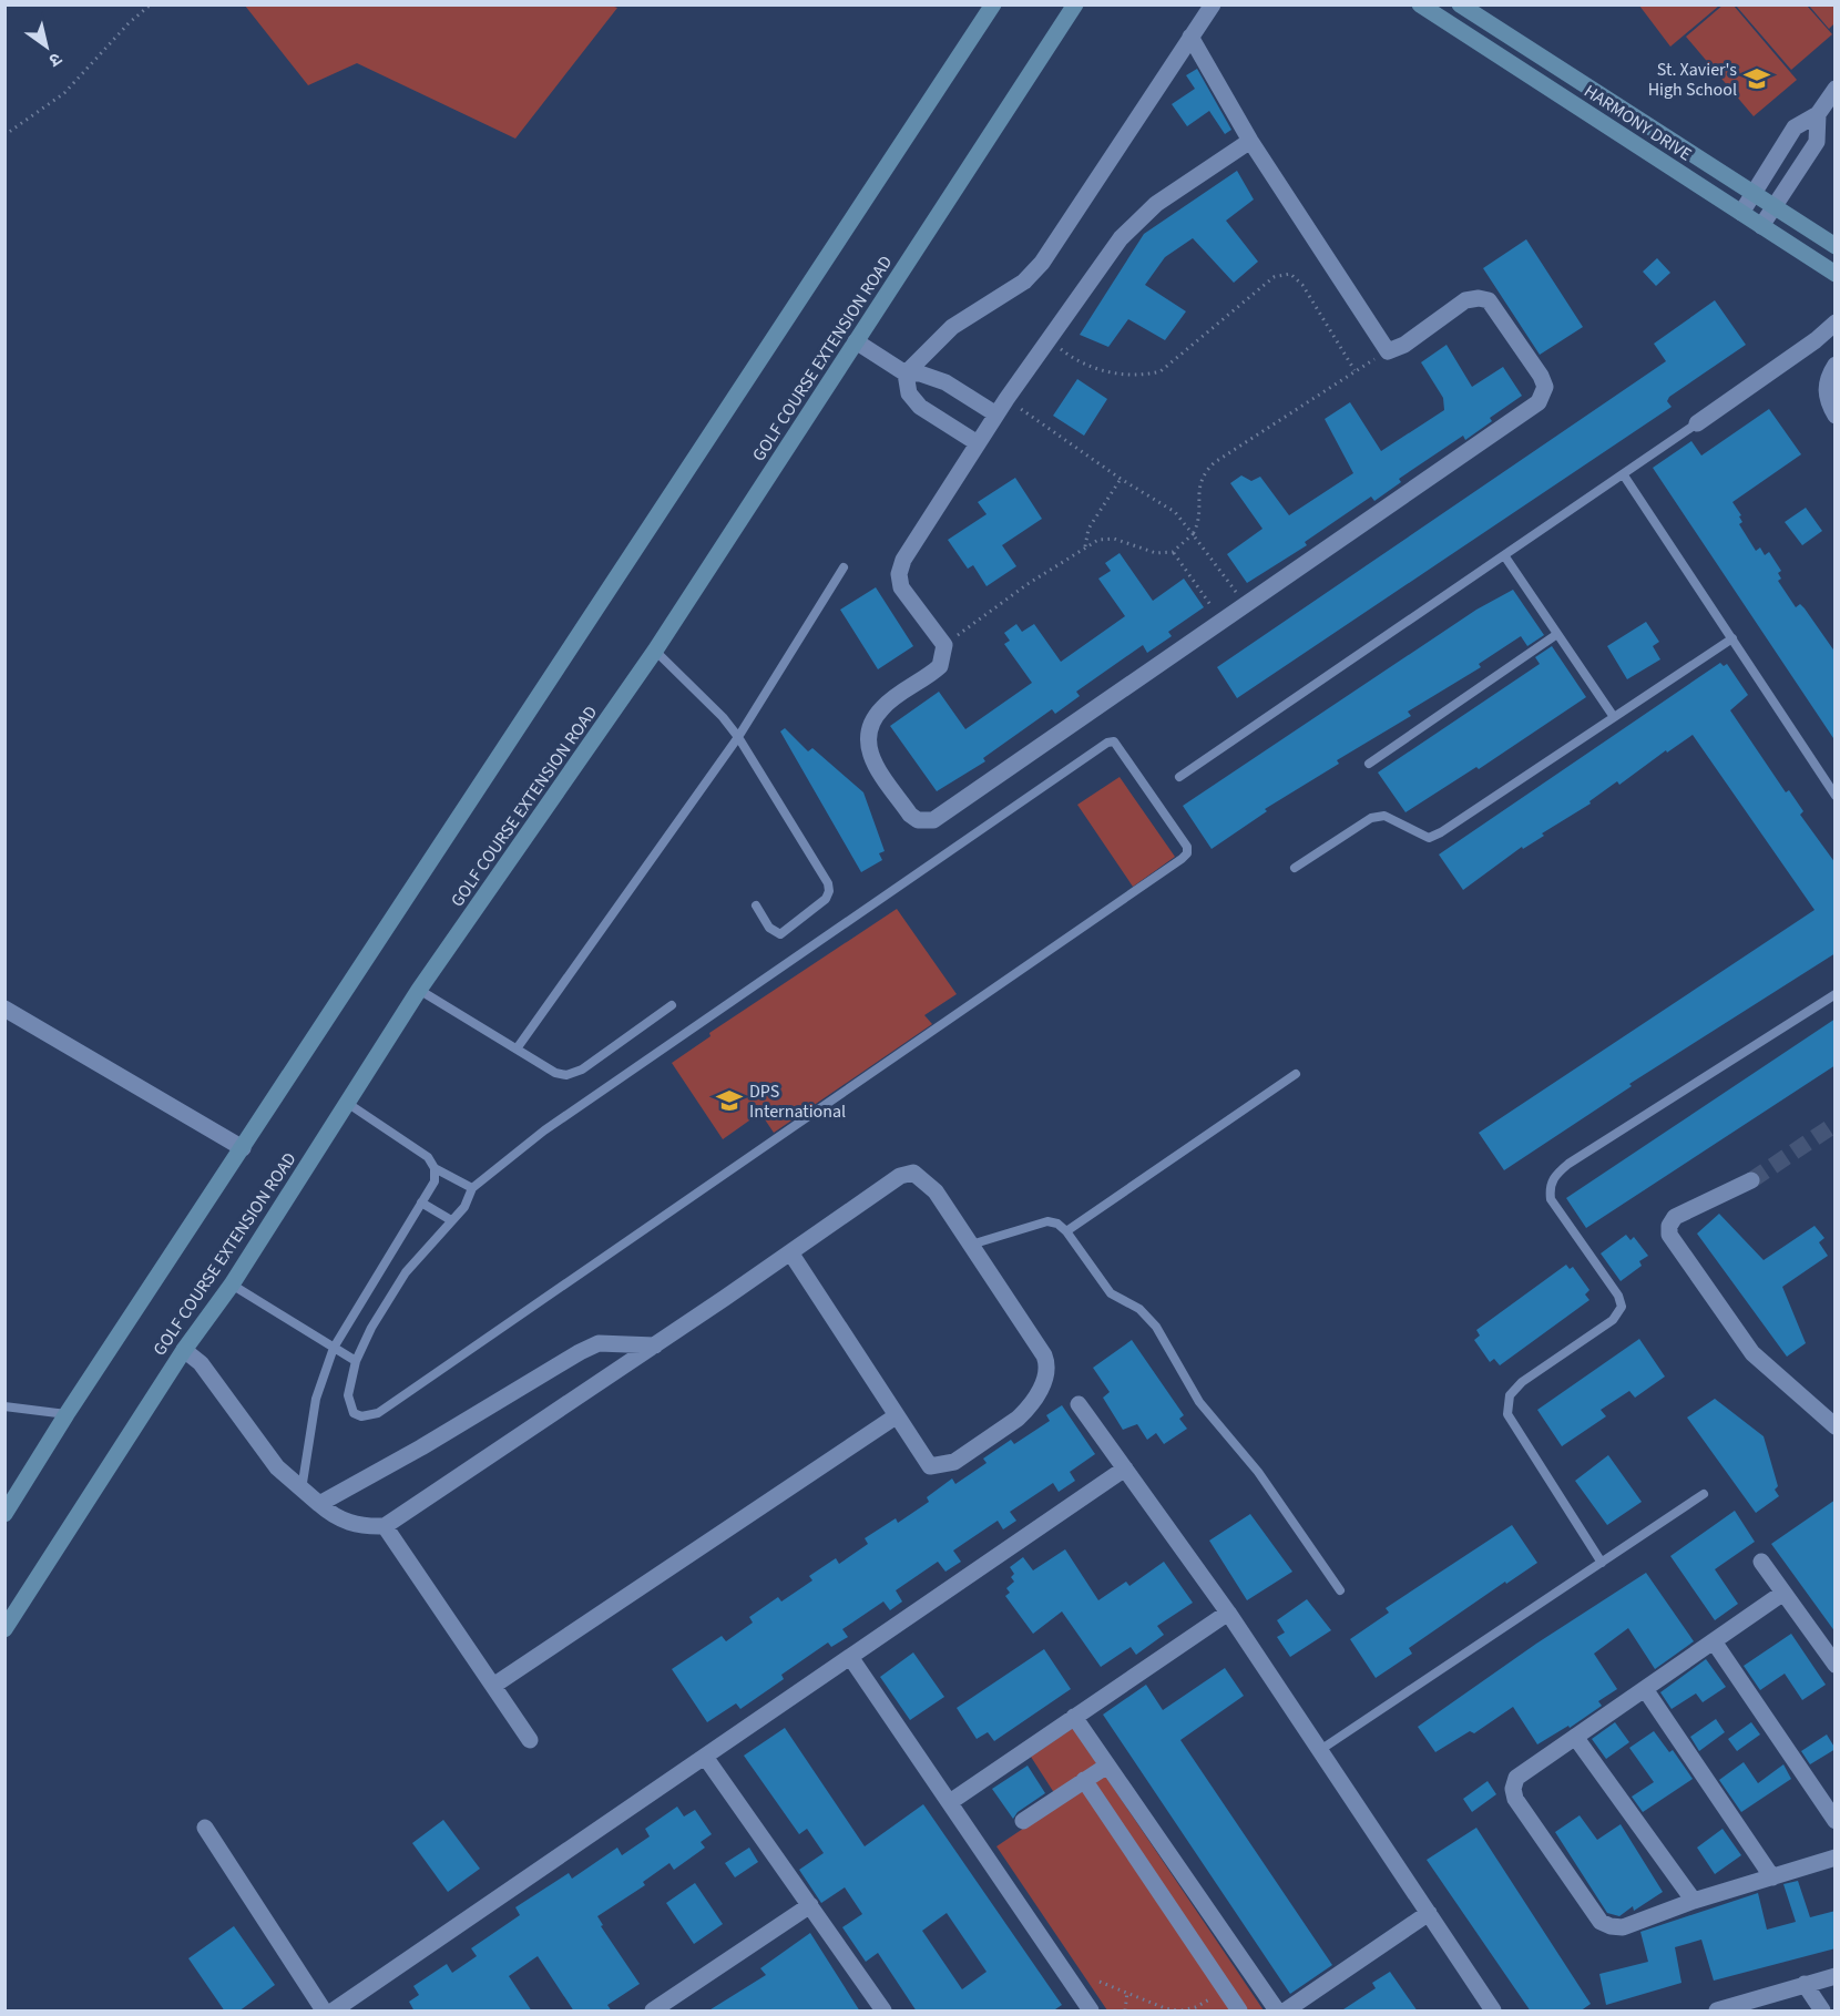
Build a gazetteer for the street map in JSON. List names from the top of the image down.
{
  "streets": {
    "main road": ["HARMONY DRIVE", "GOLF COURSE EXTENSION ROAD"]
  },
  "places": {
    "school or university": ["St. Xavier's High School", "DPS International"]
  },
  "north": "bottom right"
}
